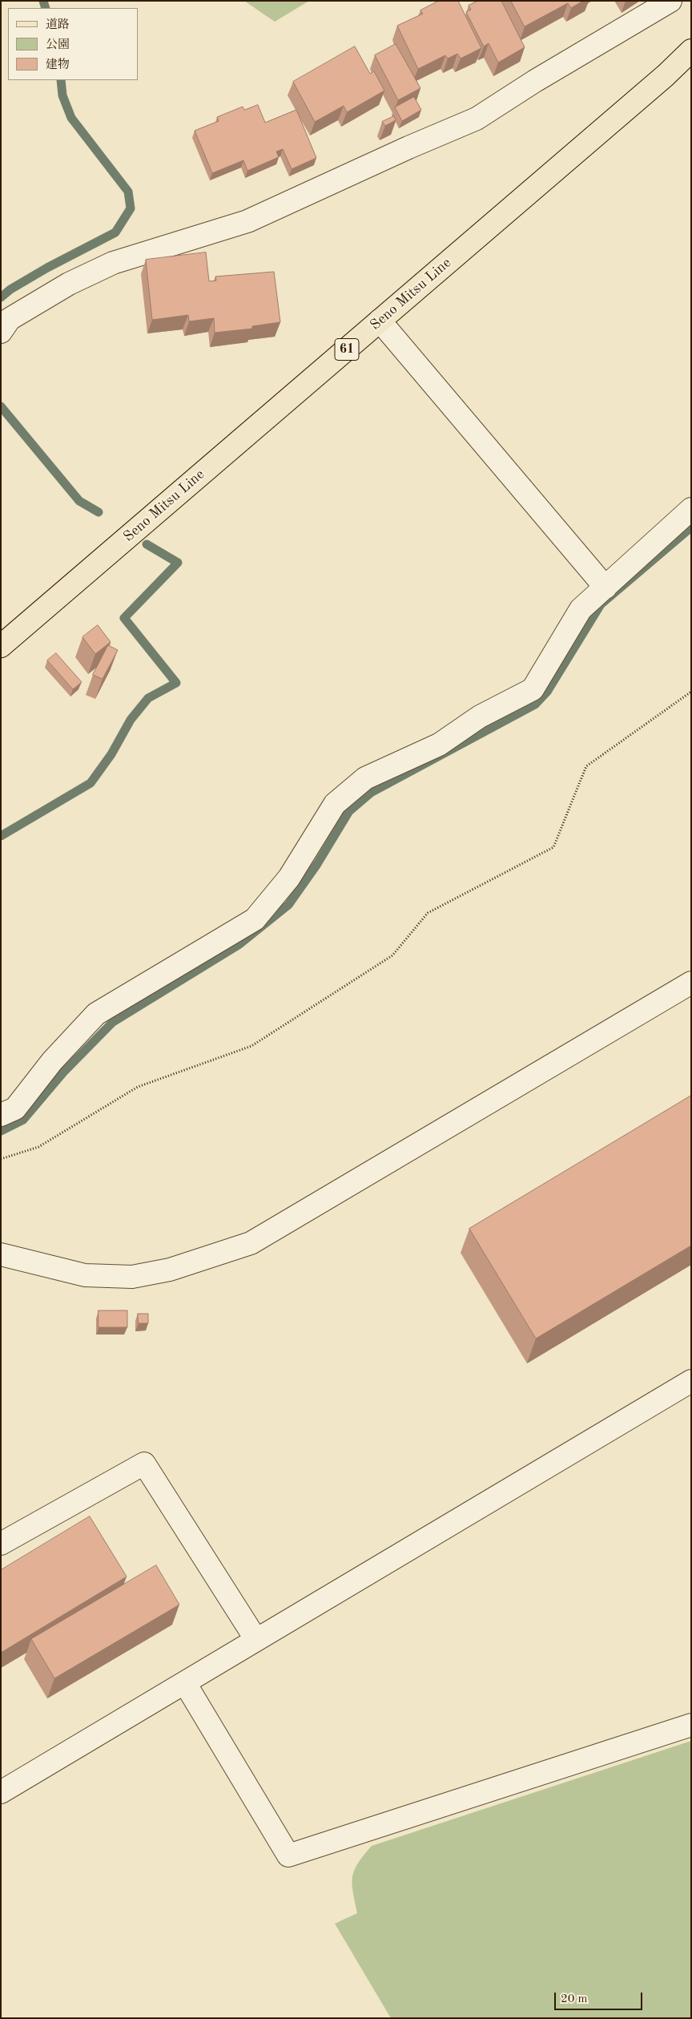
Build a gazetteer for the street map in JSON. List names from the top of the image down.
{
  "streets": {
    "main road": ["Seno Mitsu Line", "61"]
  },
  "legend": ["道路", "公園", "建物"],
  "scale_bar": "20 m"
}
